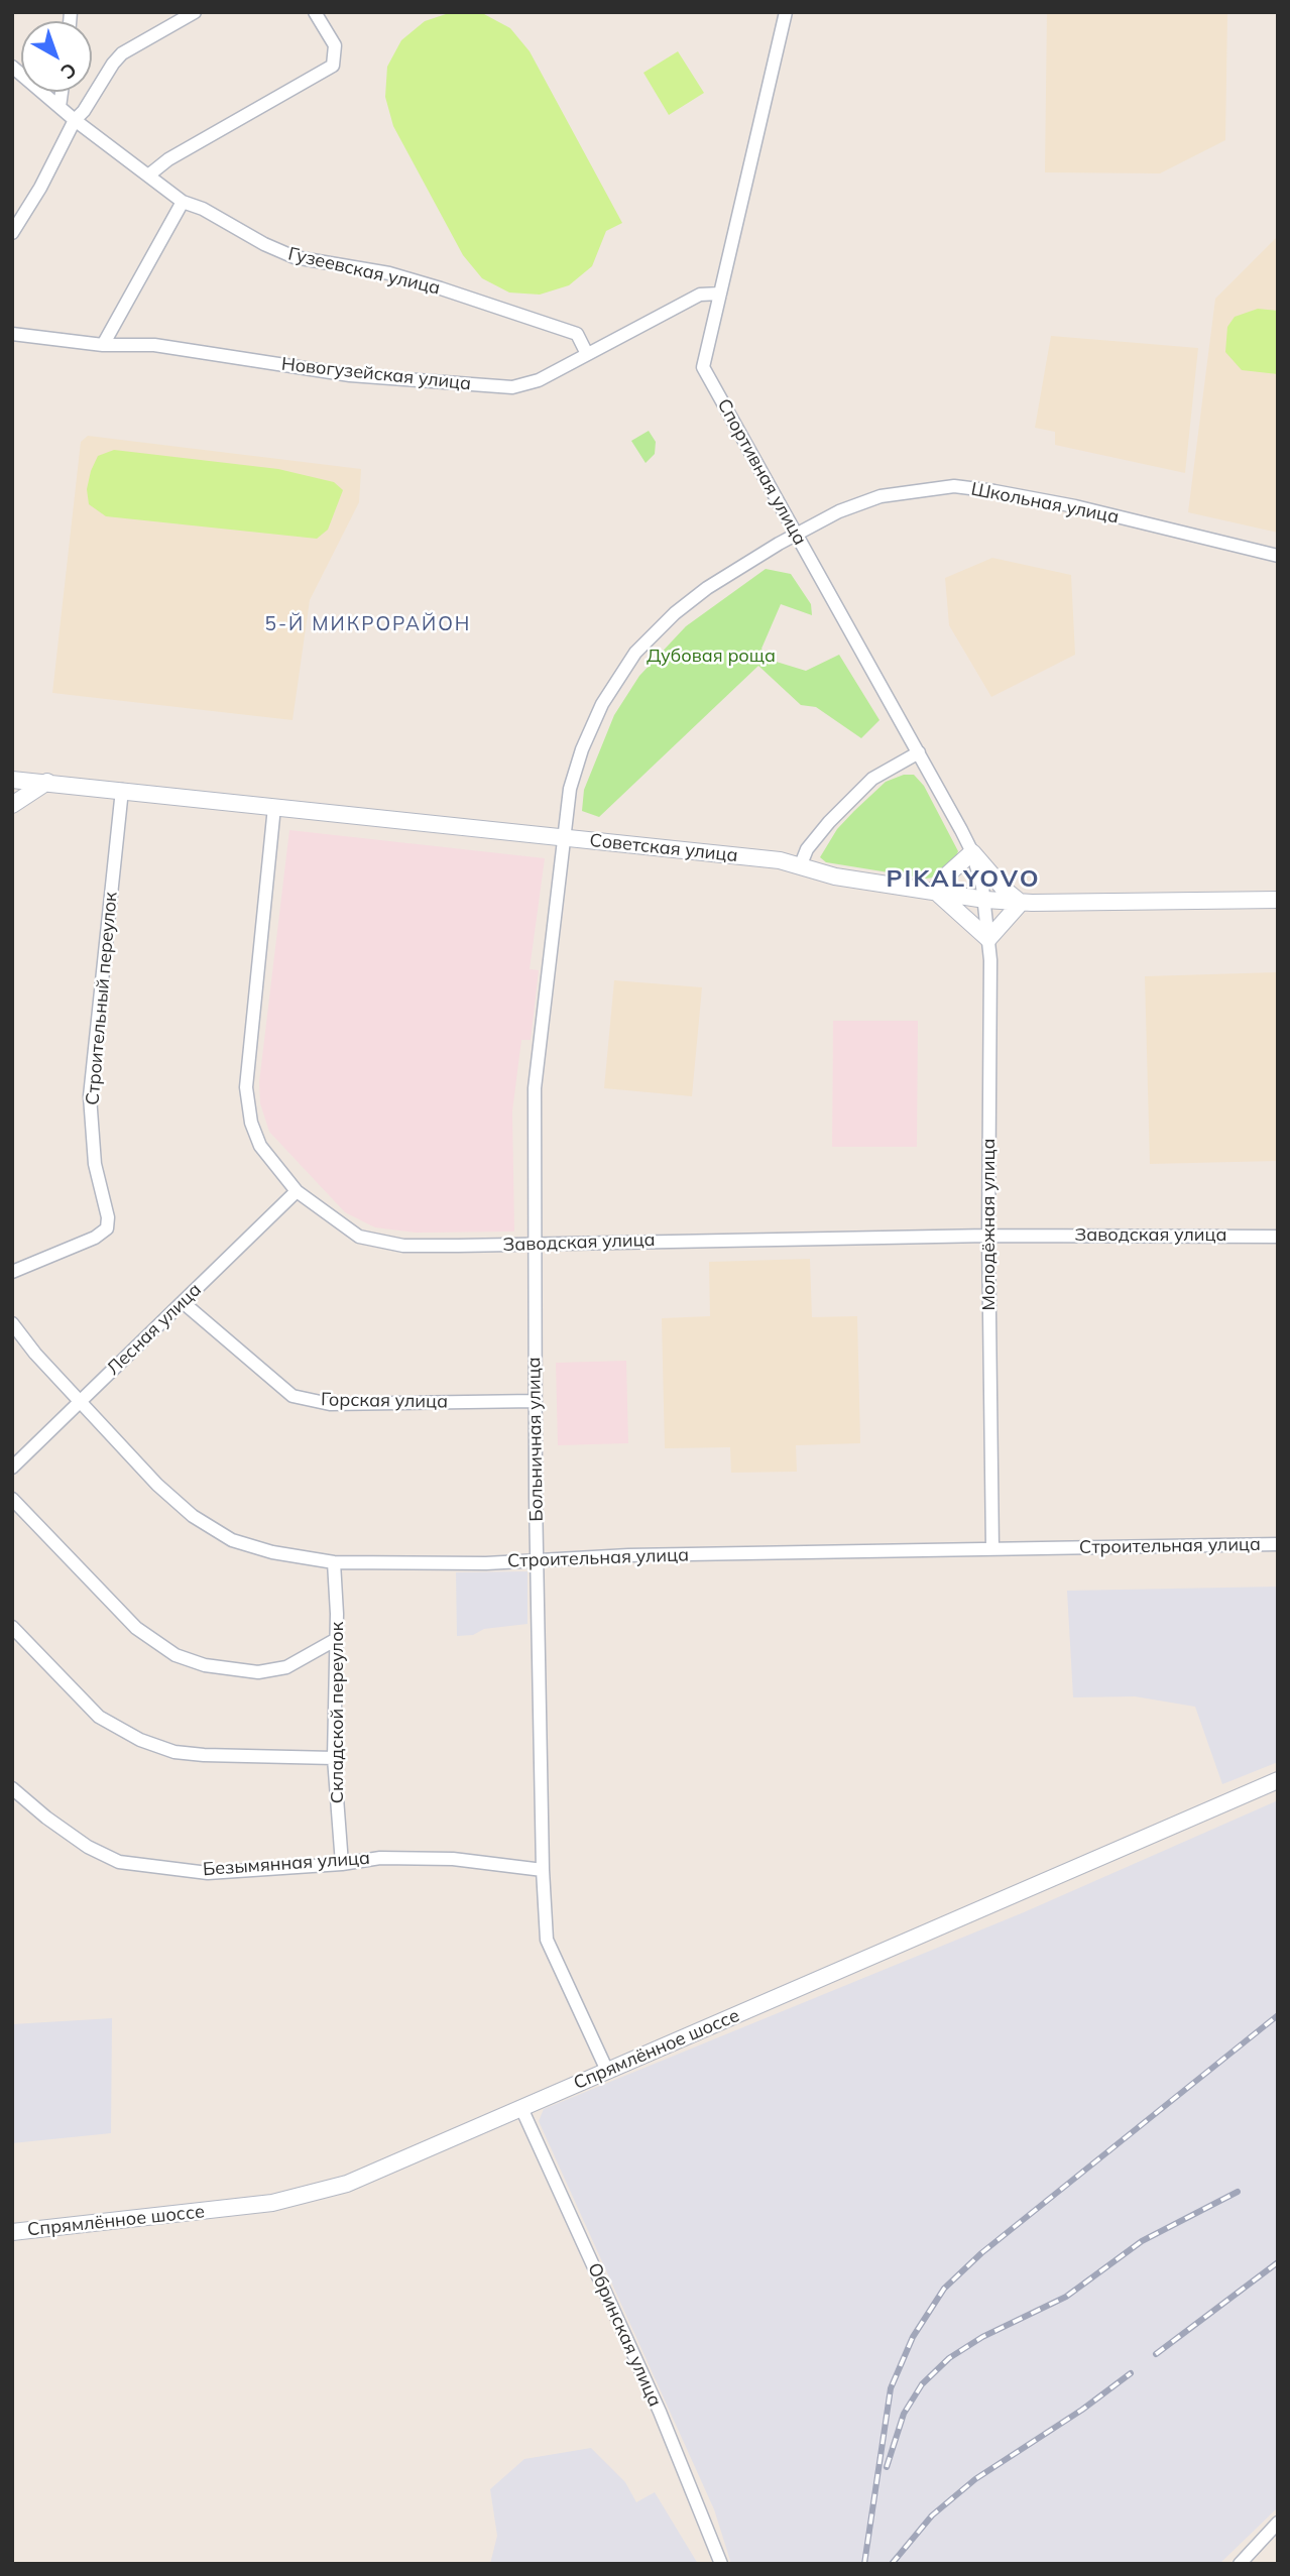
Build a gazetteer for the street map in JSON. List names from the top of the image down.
{
  "streets": {
    "street": [
      "Гузеевская улица",
      "Новогузейская улица",
      "Спортивная улица",
      "Школьная улица",
      "Советская улица",
      "Строительный переулок",
      "Молодёжная улица",
      "Заводская улица",
      "Лесная улица",
      "Горская улица",
      "Больничная улица",
      "Строительная улица",
      "Складской переулок",
      "Безымянная улица",
      "Спрямлённое шоссе",
      "Обринская улица"
    ]
  },
  "crossings": [
    ["Гузеевская улица", "Новогузейская улица"],
    ["Новогузейская улица", "Спортивная улица"],
    ["Спортивная улица", "Школьная улица"],
    ["Спортивная улица", "Советская улица"],
    ["Спортивная улица", "Молодёжная улица"],
    ["Школьная улица", "Советская улица"],
    ["Школьная улица", "Больничная улица"],
    ["Советская улица", "Строительный переулок"],
    ["Советская улица", "Молодёжная улица"],
    ["Советская улица", "Заводская улица"],
    ["Советская улица", "Больничная улица"],
    ["Молодёжная улица", "Заводская улица"],
    ["Молодёжная улица", "Строительная улица"],
    ["Заводская улица", "Лесная улица"],
    ["Заводская улица", "Больничная улица"],
    ["Лесная улица", "Горская улица"],
    ["Лесная улица", "Строительная улица"],
    ["Горская улица", "Больничная улица"],
    ["Больничная улица", "Строительная улица"],
    ["Больничная улица", "Безымянная улица"],
    ["Больничная улица", "Спрямлённое шоссе"],
    ["Строительная улица", "Складской переулок"],
    ["Складской переулок", "Безымянная улица"],
    ["Спрямлённое шоссе", "Обринская улица"]
  ],
  "districts": ["5-Й МИКРОРАЙОН", "PIKALYOVO"],
  "parks": ["Дубовая роща"],
  "north": "bottom right"
}
